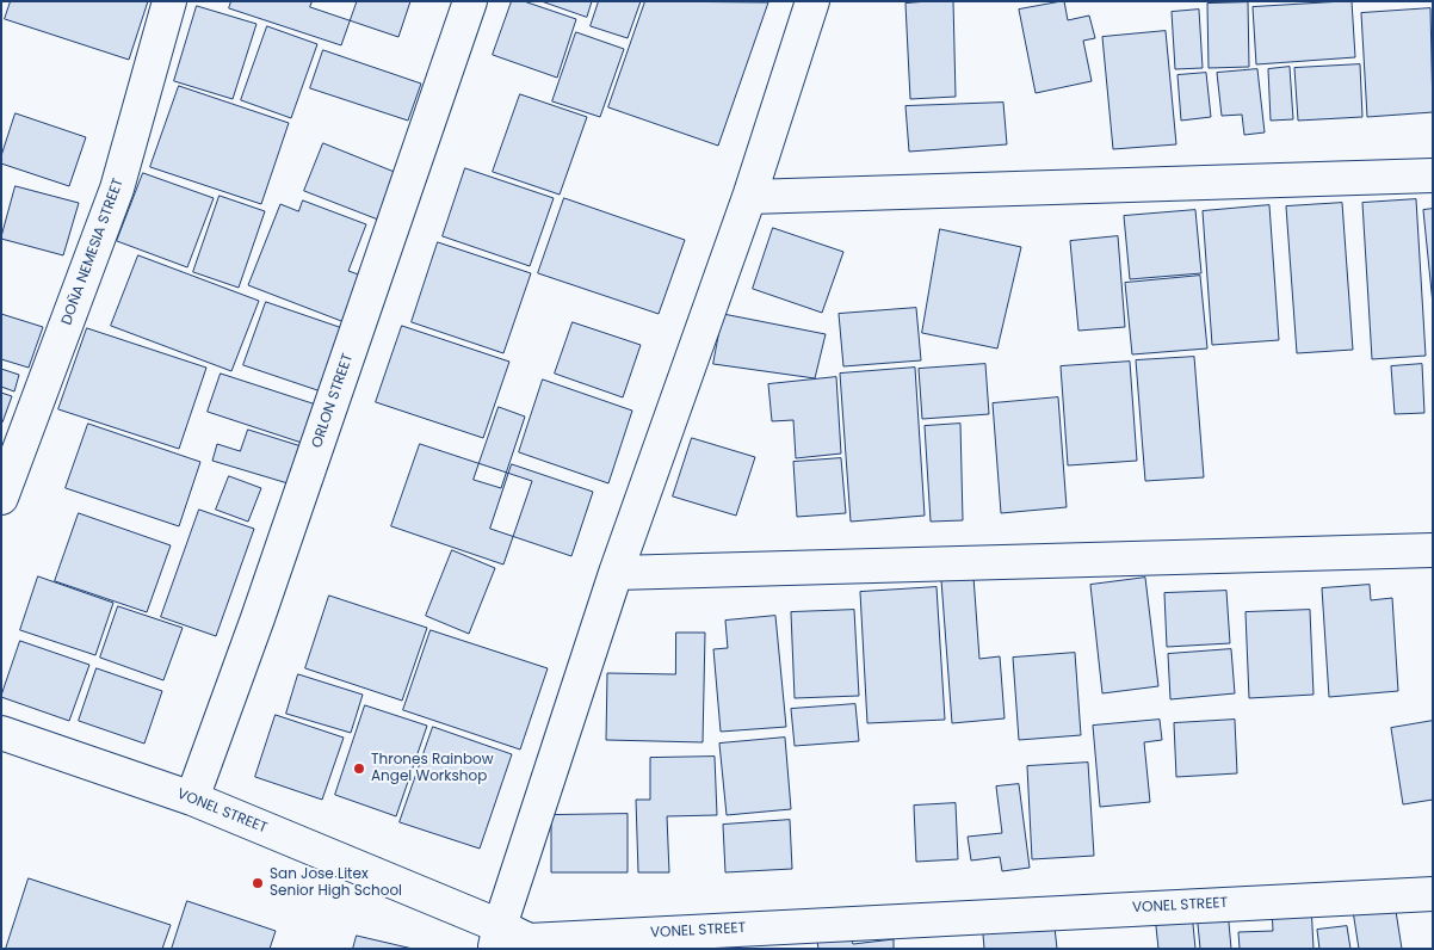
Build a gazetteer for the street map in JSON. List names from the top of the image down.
{
  "streets": {
    "street": ["DOÑA NEMESIA STREET", "ORLON STREET", "VONEL STREET"]
  },
  "crossings": [
    ["ORLON STREET", "VONEL STREET"]
  ],
  "places": ["Thrones Rainbow Angel Workshop", "San Jose Litex Senior High School"]
}
